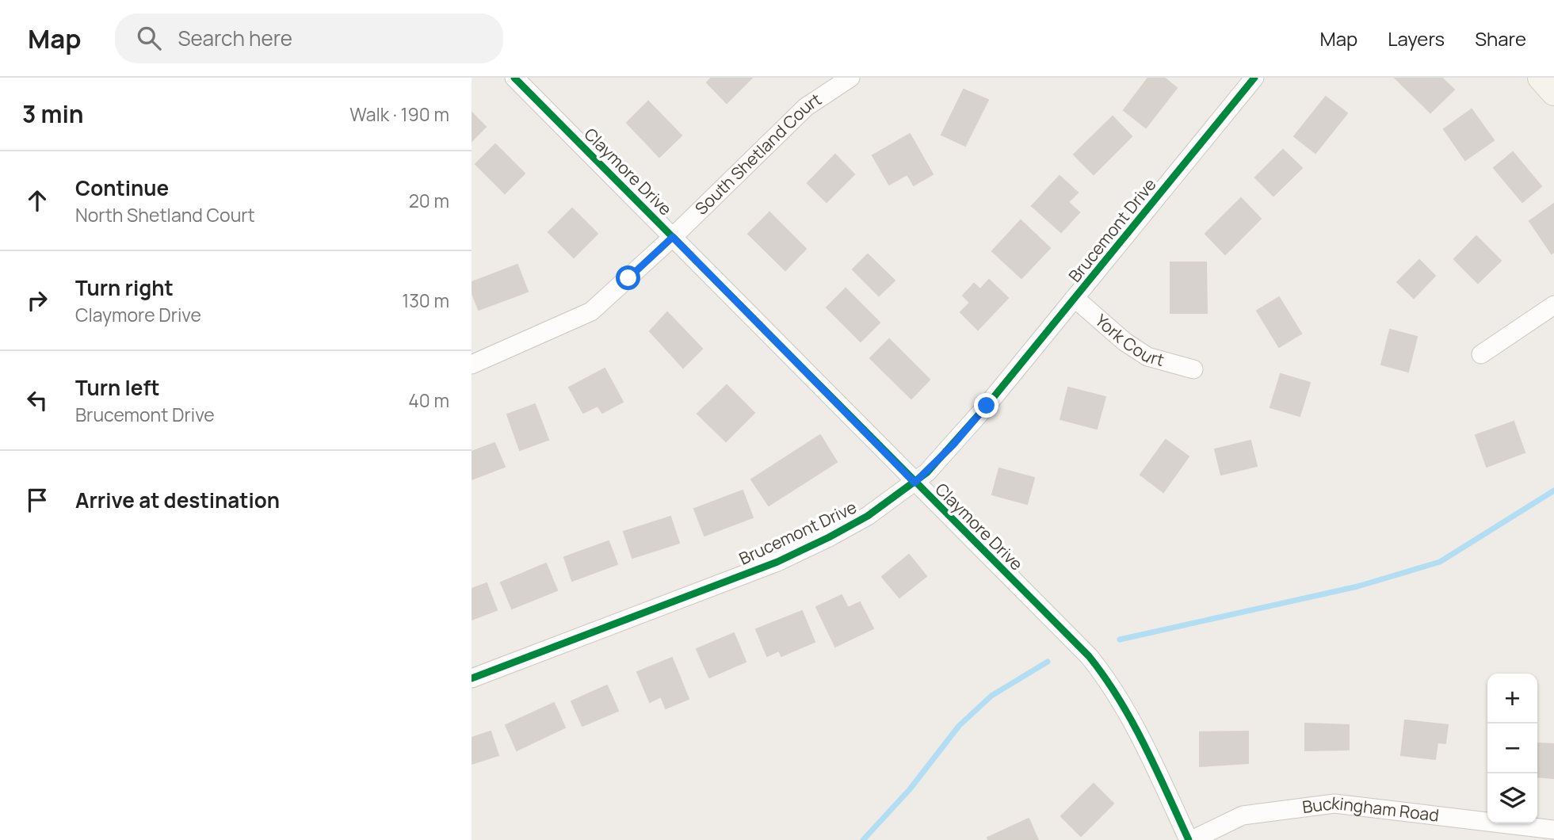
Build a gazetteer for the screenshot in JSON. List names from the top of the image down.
{
  "streets": {
    "street": [
      "South Shetland Court",
      "Claymore Drive",
      "Brucemont Drive",
      "York Court",
      "Buckingham Road"
    ]
  },
  "crossings": [
    ["South Shetland Court", "Claymore Drive"],
    ["Claymore Drive", "Brucemont Drive"],
    ["Claymore Drive", "Buckingham Road"],
    ["Brucemont Drive", "York Court"]
  ],
  "page": {
    "header": "Map",
    "search": "Search here",
    "nav": ["Map", "Layers", "Share"],
    "heading": ["3 min", "Walk · 190 m"],
    "list": [
      ["Continue", "North Shetland Court", "20 m"],
      ["Turn right", "Claymore Drive", "130 m"],
      ["Turn left", "Brucemont Drive", "40 m"],
      "Arrive at destination"
    ],
    "map_buttons": ["+", "−"]
  }
}
